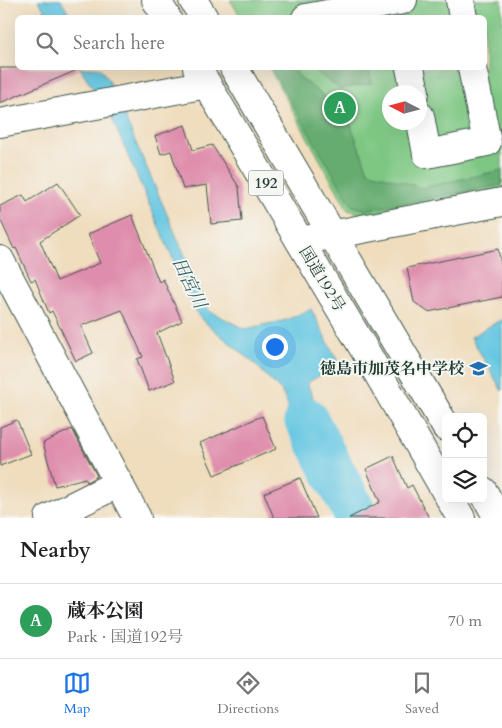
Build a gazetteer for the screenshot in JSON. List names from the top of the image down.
{
  "streets": {
    "main road": ["192", "国道192号"]
  },
  "water": ["田宮川"],
  "places": {
    "school or university": ["徳島市加茂名中学校"]
  },
  "north": "left",
  "page": {
    "search": "Search here",
    "pins": "A",
    "heading": "Nearby",
    "list": [
      {
        "mark": "A",
        "name": "蔵本公園",
        "note": "Park · 国道192号",
        "value": "70 m"
      }
    ],
    "nav": ["Map", "Directions", "Saved"]
  }
}
